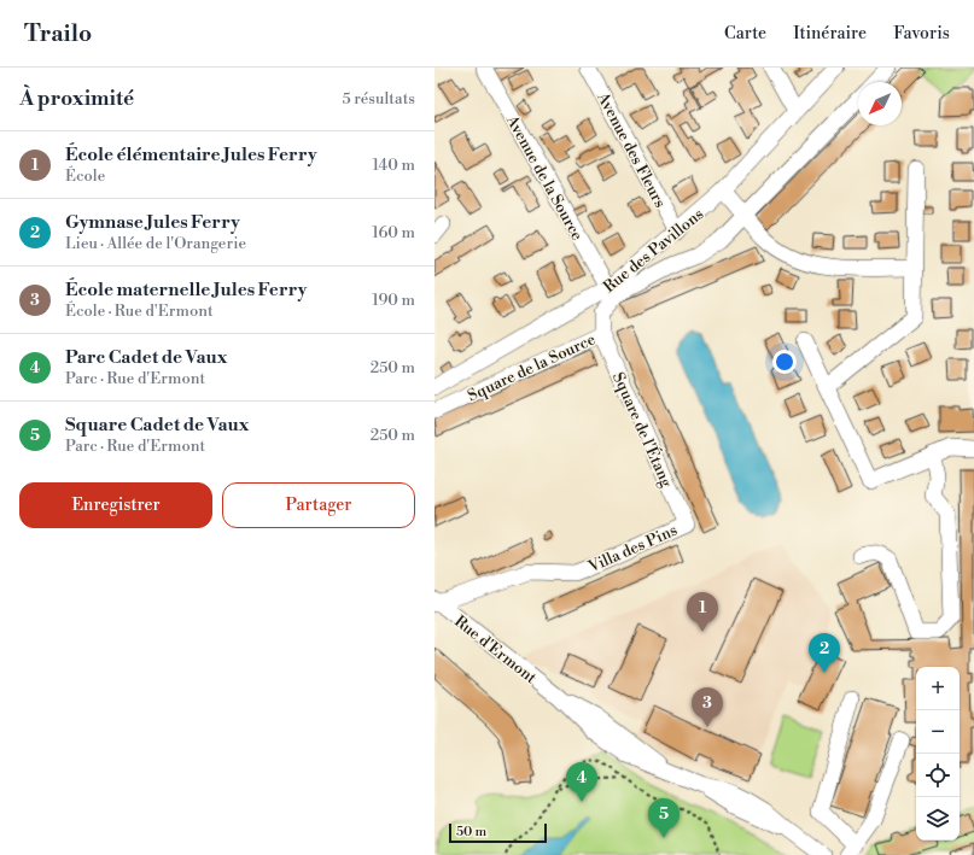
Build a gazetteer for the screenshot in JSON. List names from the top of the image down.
{
  "streets": {
    "street": [
      "Avenue des Fleurs",
      "Avenue de la Source",
      "Rue des Pavillons",
      "Square de la Source",
      "Square de l'Étang",
      "Villa des Pins",
      "Rue d'Ermont"
    ]
  },
  "crossings": [
    ["Avenue des Fleurs", "Rue des Pavillons"],
    ["Avenue de la Source", "Rue des Pavillons"],
    ["Square de la Source", "Square de l'Étang"],
    ["Square de l'Étang", "Villa des Pins"],
    ["Villa des Pins", "Rue d'Ermont"]
  ],
  "scale_bar": "50 m",
  "north": "bottom left",
  "page": {
    "header": "Trailo",
    "nav": ["Carte", "Itinéraire", "Favoris"],
    "heading": ["À proximité", "5 résultats"],
    "list": [
      {
        "mark": "1",
        "name": "École élémentaire Jules Ferry",
        "note": "École",
        "value": "140 m"
      },
      {
        "mark": "2",
        "name": "Gymnase Jules Ferry",
        "note": "Lieu · Allée de l'Orangerie",
        "value": "160 m"
      },
      {
        "mark": "3",
        "name": "École maternelle Jules Ferry",
        "note": "École · Rue d'Ermont",
        "value": "190 m"
      },
      {
        "mark": "4",
        "name": "Parc Cadet de Vaux",
        "note": "Parc · Rue d'Ermont",
        "value": "250 m"
      },
      {
        "mark": "5",
        "name": "Square Cadet de Vaux",
        "note": "Parc · Rue d'Ermont",
        "value": "250 m"
      }
    ],
    "buttons": ["Enregistrer", "Partager"],
    "pins": [
      "1",
      "2",
      "3",
      "4",
      "5"
    ],
    "map_buttons": ["+", "−"],
    "scale": "50 m"
  }
}
